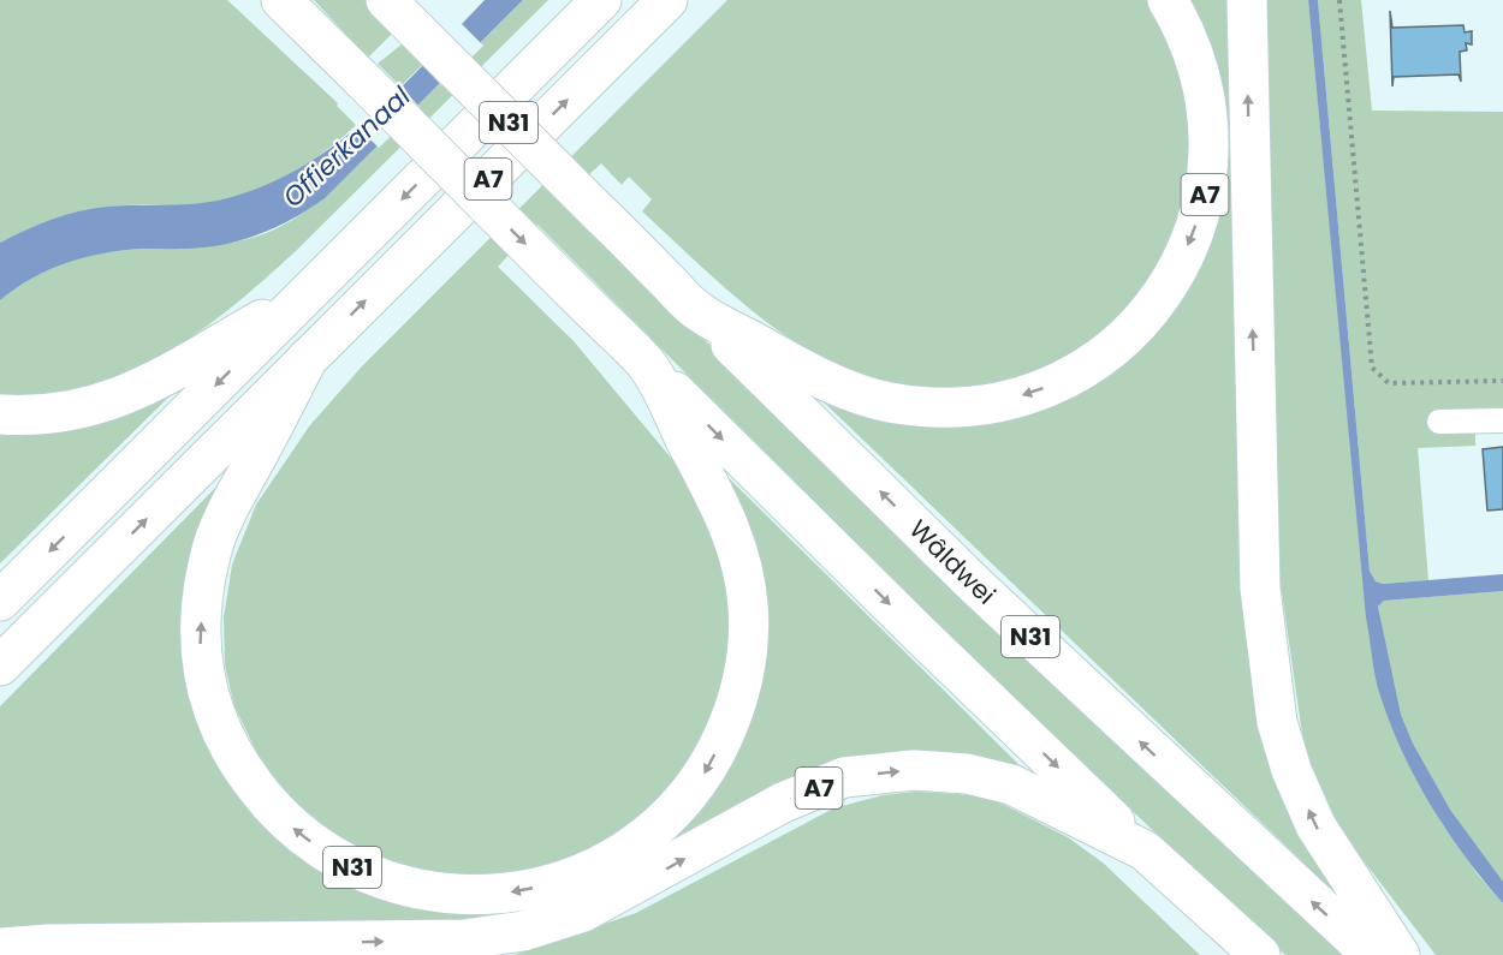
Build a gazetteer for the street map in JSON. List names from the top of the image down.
{
  "streets": {
    "highway": ["N31", "A7", "Wâldwei"]
  },
  "crossings": [
    ["N31", "A7"],
    ["N31", "Wâldwei"],
    ["A7", "Wâldwei"]
  ],
  "water": ["Offierkanaal"]
}
